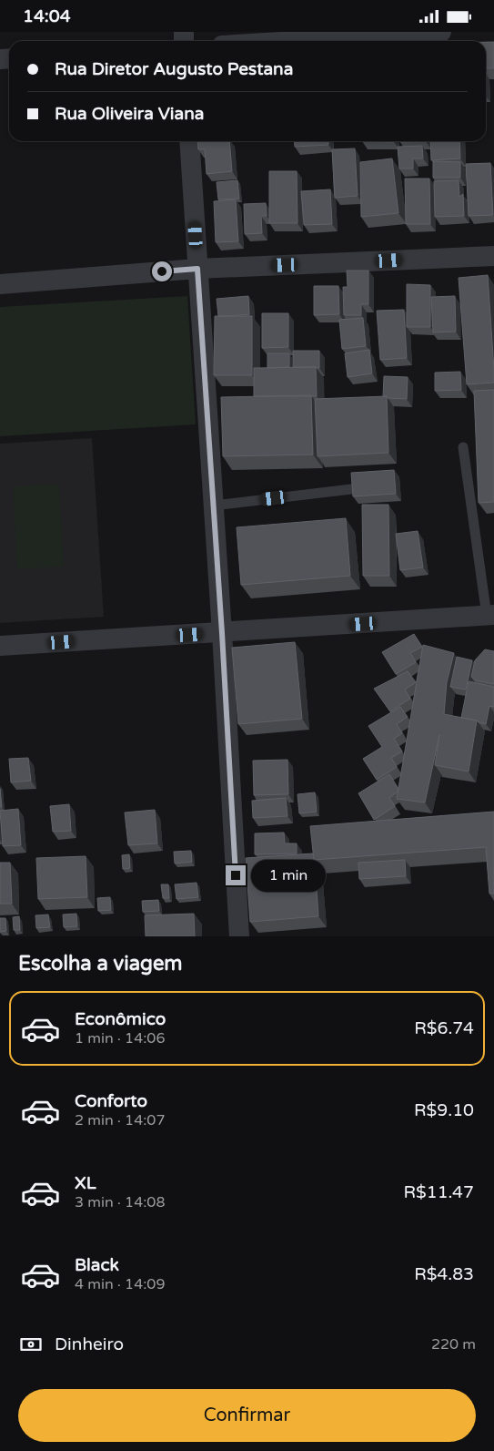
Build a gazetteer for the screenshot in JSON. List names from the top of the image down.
{
  "page": {
    "status": "14:04",
    "banner": ["Rua Diretor Augusto Pestana", "Rua Oliveira Viana"],
    "bubble": "1 min",
    "heading": "Escolha a viagem",
    "list": [
      {
        "name": "Econômico",
        "note": "1 min · 14:06",
        "value": "R$6.74"
      },
      {
        "name": "Conforto",
        "note": "2 min · 14:07",
        "value": "R$9.10"
      },
      {
        "name": "XL",
        "note": "3 min · 14:08",
        "value": "R$11.47"
      },
      {
        "name": "Black",
        "note": "4 min · 14:09",
        "value": "R$4.83"
      }
    ],
    "pay": ["Dinheiro", "220 m"],
    "buttons": "Confirmar"
  }
}
